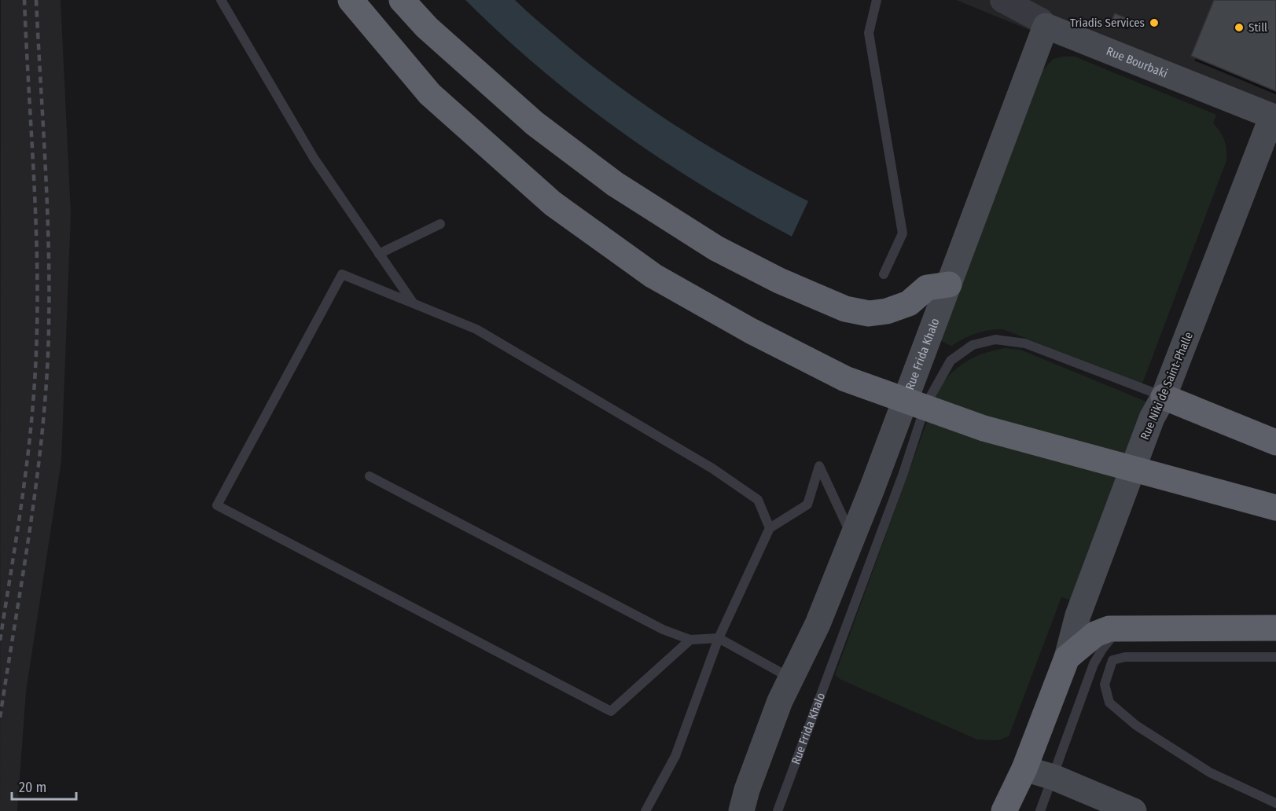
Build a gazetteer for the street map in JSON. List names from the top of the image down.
{
  "streets": {
    "main road": ["Rue Bourbaki", "Rue Frida Khalo", "Rue Niki de Saint-Phalle"]
  },
  "crossings": [
    ["Rue Bourbaki", "Rue Frida Khalo"],
    ["Rue Bourbaki", "Rue Niki de Saint-Phalle"],
    ["Rue Frida Khalo", "Rue Niki de Saint-Phalle"]
  ],
  "places": ["Triadis Services", "Still"],
  "scale_bar": "20 m"
}
